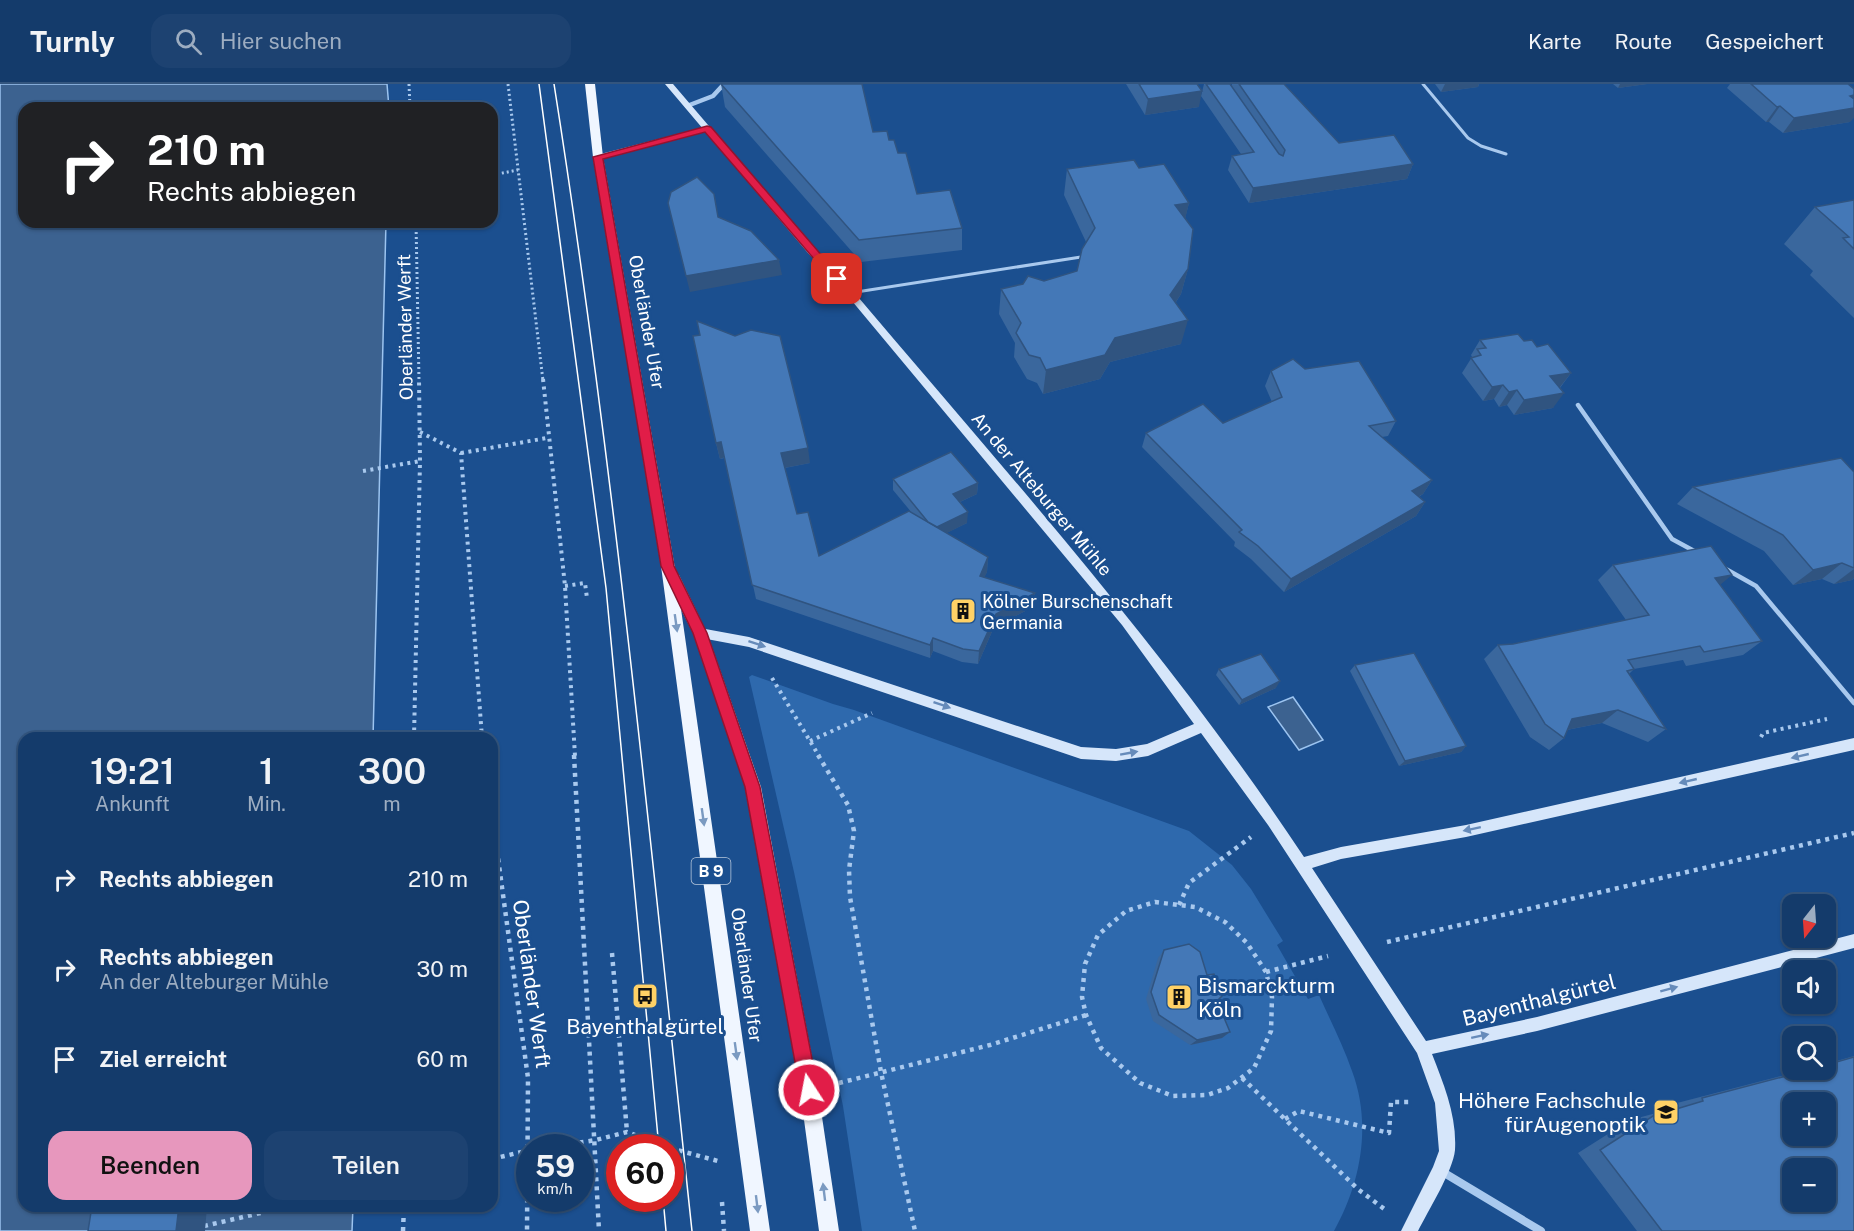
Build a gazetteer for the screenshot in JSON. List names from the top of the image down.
{
  "streets": {
    "main road": [
      "Oberländer Ufer",
      "An der Alteburger Mühle",
      "B 9",
      "Bayenthalgürtel"
    ],
    "path": ["Oberländer Werft"]
  },
  "crossings": [
    ["An der Alteburger Mühle", "Bayenthalgürtel"]
  ],
  "one_way": ["Bayenthalgürtel"],
  "places": {
    "building": ["Kölner Burschenschaft Germania", "Bismarckturm Köln"],
    "bus stop": ["Bayenthalgürtel"],
    "school or university": ["Höhere Fachschule fürAugenoptik"]
  },
  "north": "bottom",
  "page": {
    "header": "Turnly",
    "search": "Hier suchen",
    "nav": ["Karte", "Route", "Gespeichert"],
    "turn": ["210 m", "Rechts abbiegen"],
    "eta": [
      "19:21",
      "Ankunft",
      "1",
      "Min.",
      "300",
      "m"
    ],
    "list": [
      {
        "name": "Rechts abbiegen",
        "value": "210 m"
      },
      {
        "name": "Rechts abbiegen",
        "note": "An der Alteburger Mühle",
        "value": "30 m"
      },
      {
        "name": "Ziel erreicht",
        "value": "60 m"
      }
    ],
    "map_buttons": ["+", "−"],
    "buttons": ["Beenden", "Teilen"],
    "speed": "59 km/h",
    "limit": "60"
  }
}
